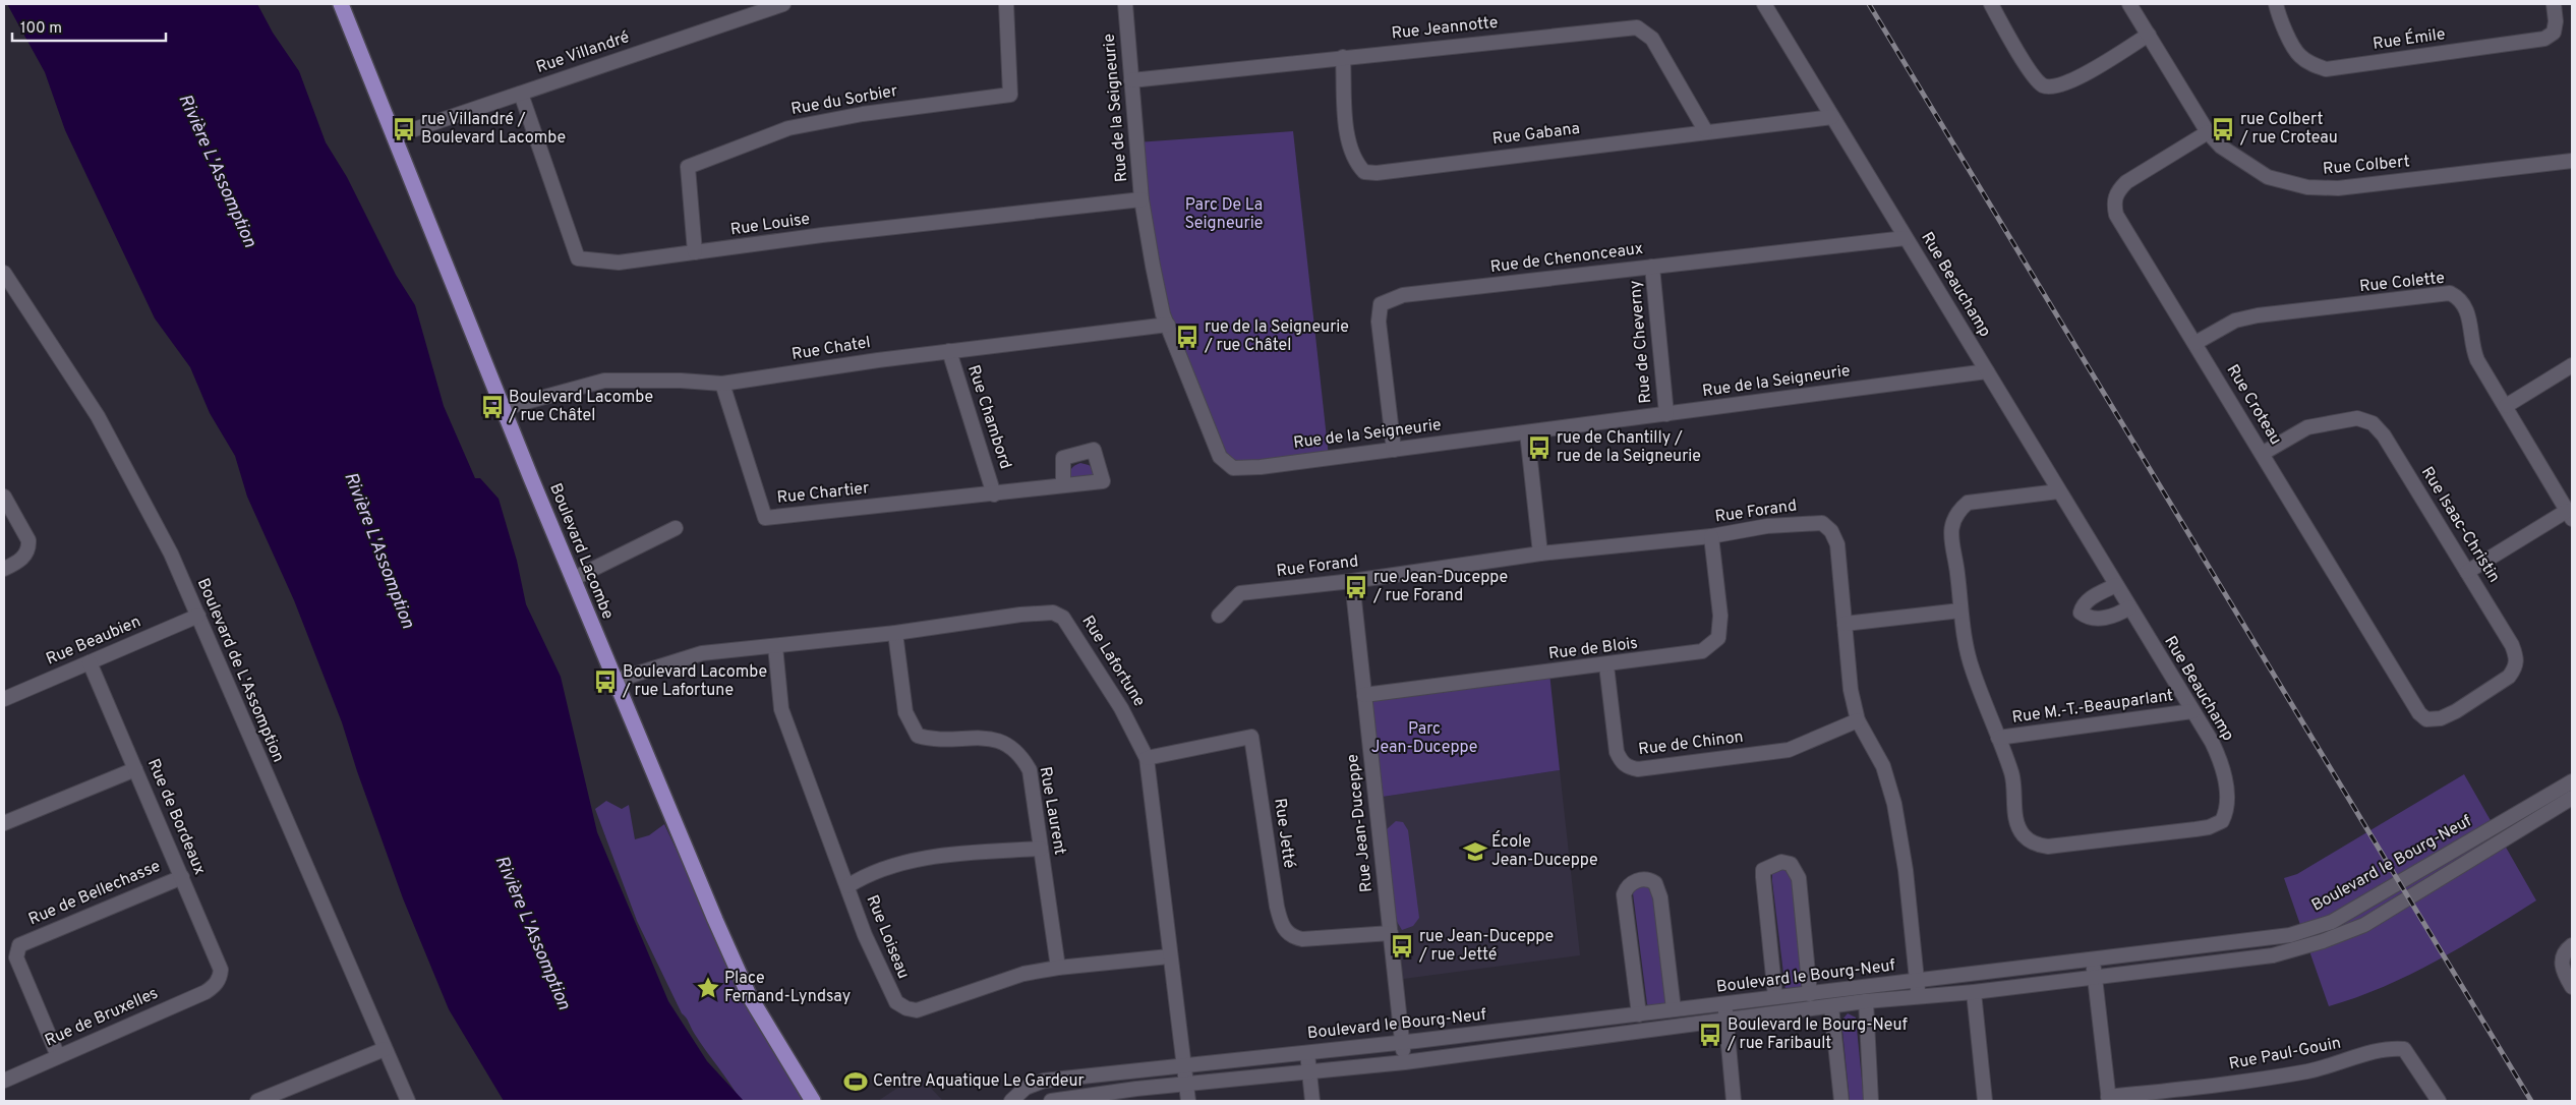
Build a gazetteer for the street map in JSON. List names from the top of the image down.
{
  "streets": {
    "main road": ["Boulevard Lacombe"],
    "street": [
      "Rue Jeannotte",
      "Rue Émile",
      "Rue Villandré",
      "Rue du Sorbier",
      "Rue de la Seigneurie",
      "Rue Gabana",
      "Rue Colbert",
      "Rue Louise",
      "Rue de Chenonceaux",
      "Rue Colette",
      "Rue Beauchamp",
      "Rue de Cheverny",
      "Rue Chatel",
      "Rue Croteau",
      "Rue Chambord",
      "Rue Chartier",
      "Rue Forand",
      "Rue Isaac-Christin",
      "Rue Beaubien",
      "Rue de Blois",
      "Rue Lafortune",
      "Boulevard de L'Assomption",
      "Rue M.-T.-Beauparlant",
      "Rue de Chinon",
      "Rue Laurent",
      "Rue de Bordeaux",
      "Rue Jean-Duceppe",
      "Rue Jetté",
      "Boulevard le Bourg-Neuf",
      "Rue de Bellechasse",
      "Rue Loiseau",
      "Rue de Bruxelles",
      "Rue Paul-Gouin"
    ]
  },
  "crossings": [
    ["Rue Jeannotte", "Rue de la Seigneurie"],
    ["Rue Jeannotte", "Rue Gabana"],
    ["Rue Villandré", "Rue Louise"],
    ["Rue Villandré", "Boulevard Lacombe"],
    ["Rue du Sorbier", "Rue Louise"],
    ["Rue de la Seigneurie", "Rue Louise"],
    ["Rue de la Seigneurie", "Rue de Chenonceaux"],
    ["Rue de la Seigneurie", "Rue Beauchamp"],
    ["Rue de la Seigneurie", "Rue de Cheverny"],
    ["Rue de la Seigneurie", "Rue Chatel"],
    ["Rue Gabana", "Rue Beauchamp"],
    ["Rue Colbert", "Rue Croteau"],
    ["Rue de Chenonceaux", "Rue Beauchamp"],
    ["Rue de Chenonceaux", "Rue de Cheverny"],
    ["Rue Colette", "Rue Croteau"],
    ["Rue Beauchamp", "Rue M.-T.-Beauparlant"],
    ["Rue Chatel", "Rue Chambord"],
    ["Rue Chatel", "Rue Chartier"],
    ["Rue Chatel", "Boulevard Lacombe"],
    ["Rue Croteau", "Rue Isaac-Christin"],
    ["Rue Chambord", "Rue Chartier"],
    ["Rue Forand", "Rue de Blois"],
    ["Rue Forand", "Rue de Chinon"],
    ["Rue Forand", "Rue Jean-Duceppe"],
    ["Rue Forand", "Boulevard le Bourg-Neuf"],
    ["Boulevard Lacombe", "Rue Lafortune"],
    ["Rue Beaubien", "Boulevard de L'Assomption"],
    ["Rue Beaubien", "Rue de Bordeaux"],
    ["Rue de Blois", "Rue de Chinon"],
    ["Rue de Blois", "Rue Jean-Duceppe"],
    ["Rue Lafortune", "Rue Laurent"],
    ["Rue Lafortune", "Rue Jetté"],
    ["Rue Lafortune", "Boulevard le Bourg-Neuf"],
    ["Rue Lafortune", "Rue Loiseau"],
    ["Rue Laurent", "Rue Loiseau"],
    ["Rue de Bordeaux", "Rue de Bellechasse"],
    ["Rue de Bordeaux", "Rue de Bruxelles"],
    ["Rue Jean-Duceppe", "Rue Jetté"],
    ["Rue Jean-Duceppe", "Boulevard le Bourg-Neuf"],
    ["Rue de Bellechasse", "Rue de Bruxelles"]
  ],
  "water": ["Rivière L'Assomption"],
  "parks": ["Parc De La Seigneurie", "Parc Jean-Duceppe"],
  "places": {
    "bus stop": [
      "rue Villandré / Boulevard Lacombe",
      "rue Colbert / rue Croteau",
      "rue de la Seigneurie / rue Châtel",
      "Boulevard Lacombe / rue Châtel",
      "rue de Chantilly / rue de la Seigneurie",
      "rue Jean-Duceppe / rue Forand",
      "Boulevard Lacombe / rue Lafortune",
      "rue Jean-Duceppe / rue Jetté",
      "Boulevard le Bourg-Neuf / rue Faribault"
    ],
    "school or university": ["École Jean-Duceppe"],
    "place": ["Place Fernand-Lyndsay"],
    "sports": ["Centre Aquatique Le Gardeur"]
  },
  "scale_bar": "100 m"
}
